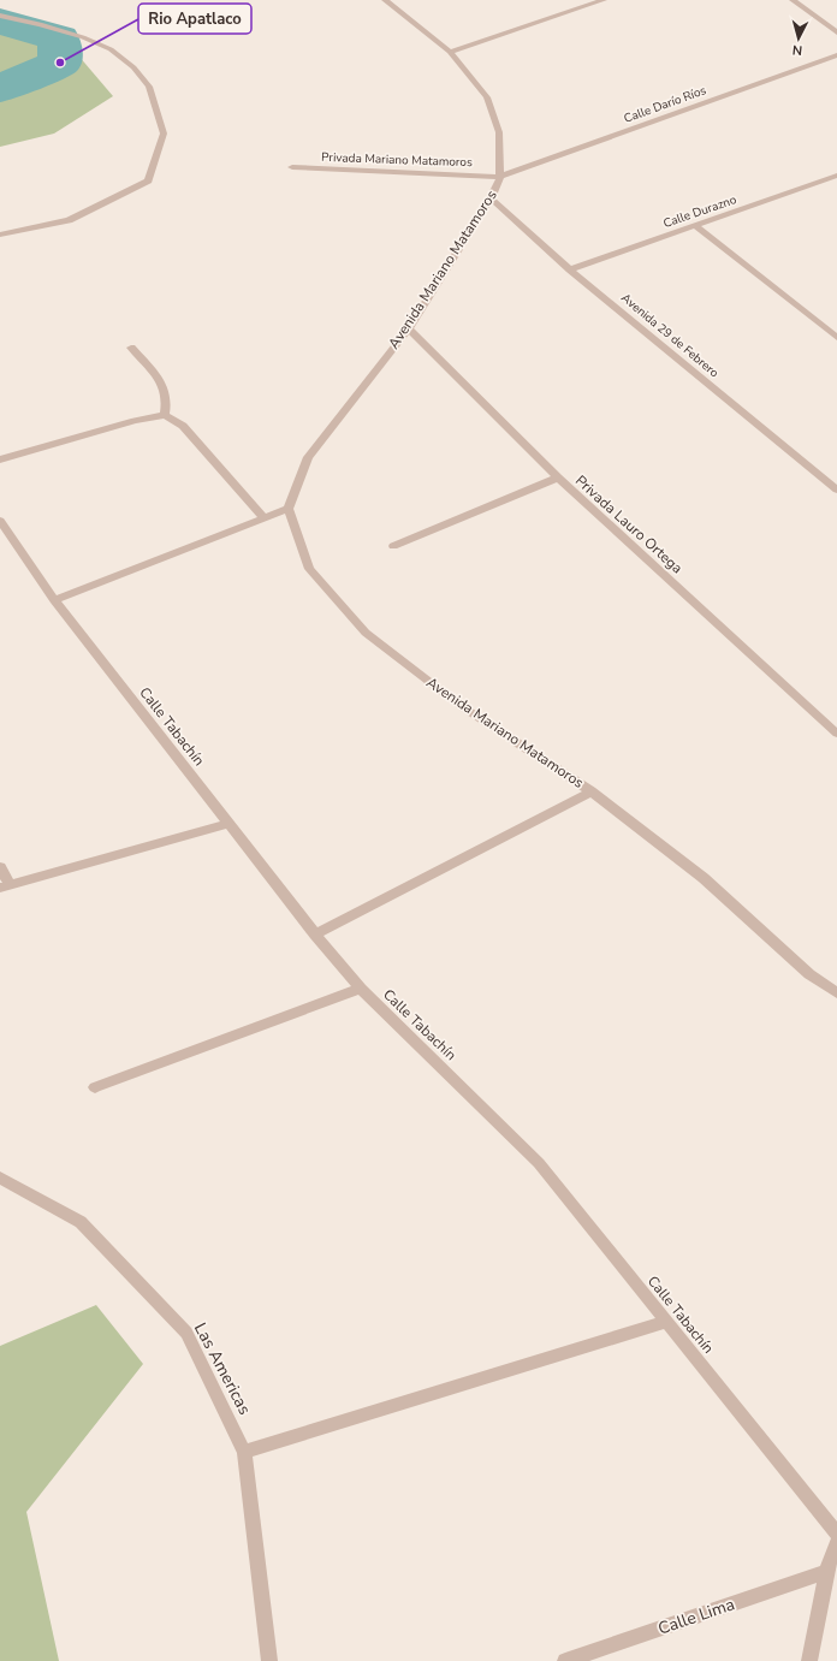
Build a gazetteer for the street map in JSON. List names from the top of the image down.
{
  "streets": {
    "street": [
      "Calle Darío Ríos",
      "Privada Mariano Matamoros",
      "Calle Durazno",
      "Avenida Mariano Matamoros",
      "Avenida 29 de Febrero",
      "Privada Lauro Ortega",
      "Calle Tabachín",
      "Las Americas",
      "Calle Lima"
    ]
  },
  "crossings": [
    ["Calle Darío Ríos", "Privada Mariano Matamoros"],
    ["Calle Darío Ríos", "Avenida Mariano Matamoros"],
    ["Privada Mariano Matamoros", "Avenida Mariano Matamoros"],
    ["Calle Durazno", "Avenida 29 de Febrero"],
    ["Avenida Mariano Matamoros", "Avenida 29 de Febrero"],
    ["Avenida Mariano Matamoros", "Privada Lauro Ortega"]
  ],
  "places": ["Rio Apatlaco"],
  "north": "bottom"
}
